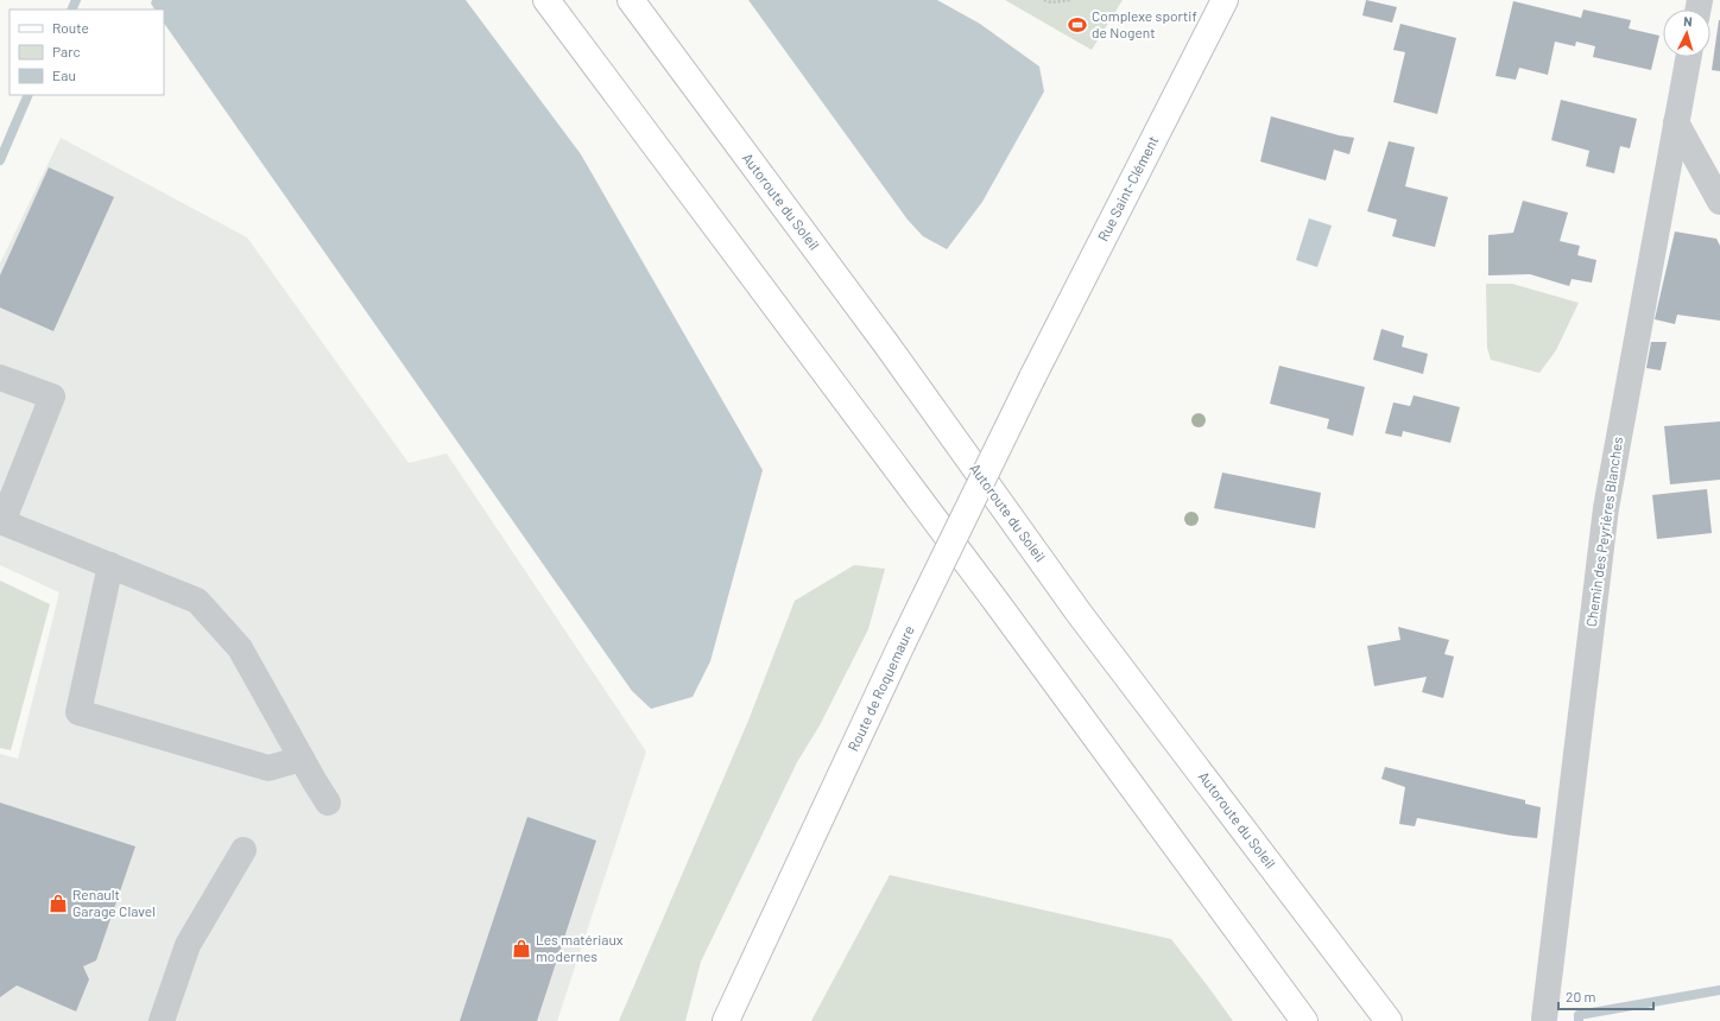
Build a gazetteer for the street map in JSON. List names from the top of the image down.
{
  "streets": {
    "main road": ["Rue Saint-Clément", "Autoroute du Soleil", "Route de Roquemaure"],
    "street": ["Chemin des Peyrières Blanches"]
  },
  "crossings": [
    ["Rue Saint-Clément", "Route de Roquemaure"]
  ],
  "places": {
    "sports": ["Complexe sportif de Nogent"],
    "shop": ["Renault Garage Clavel", "Les matériaux modernes"]
  },
  "legend": ["Route", "Parc", "Eau"],
  "scale_bar": "20 m",
  "north": "top"
}
